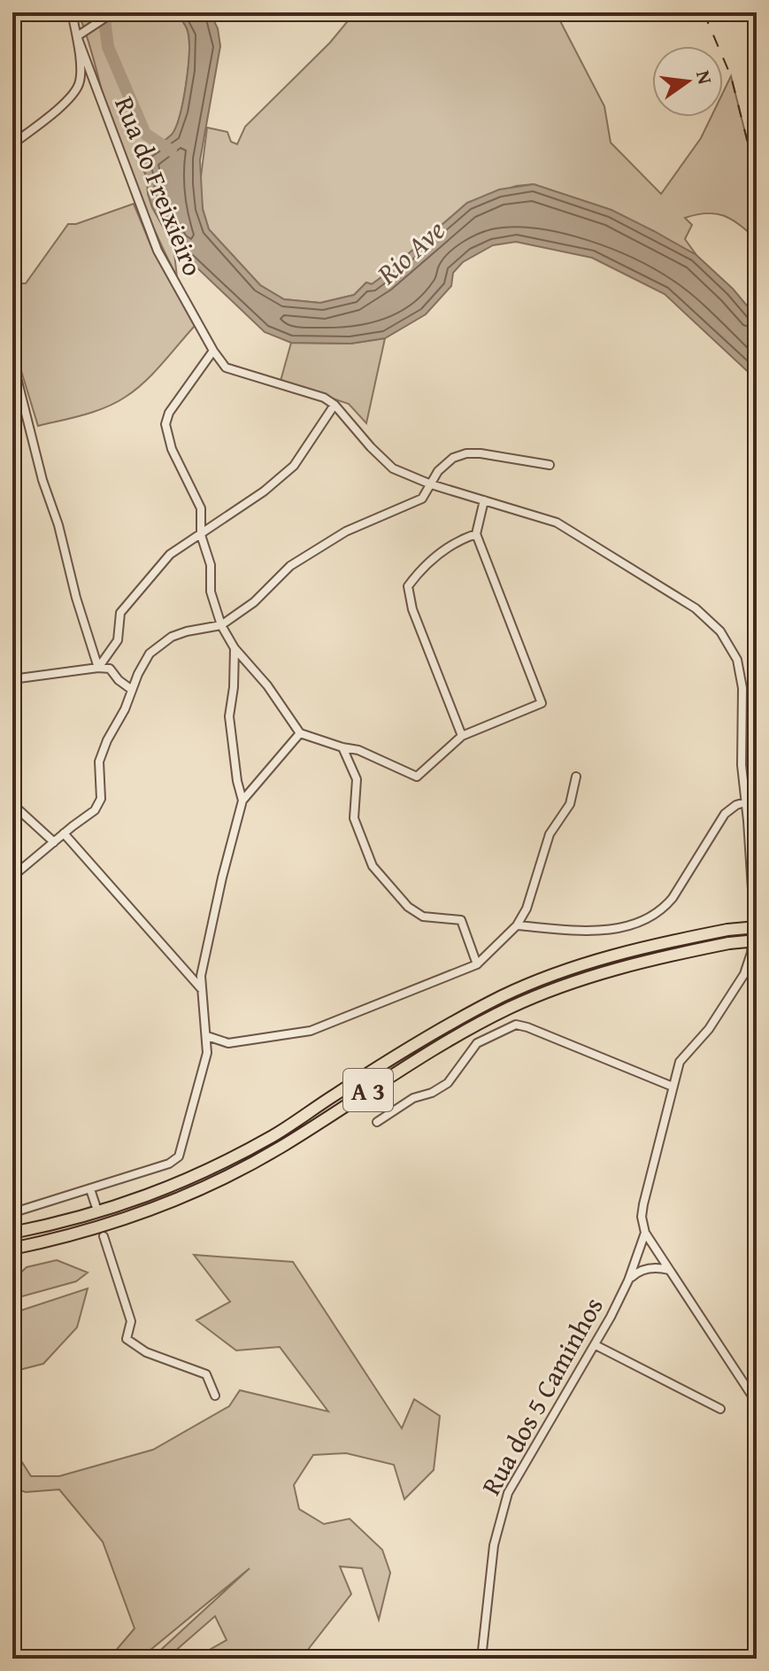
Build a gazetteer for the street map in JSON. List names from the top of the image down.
{
  "streets": {
    "highway": ["A 3"],
    "street": ["Rua do Freixieiro", "Rua dos 5 Caminhos"]
  },
  "crossings": [
    ["Rua do Freixieiro", "Rua dos 5 Caminhos"]
  ],
  "water": ["Rio Ave"],
  "north": "right"
}
